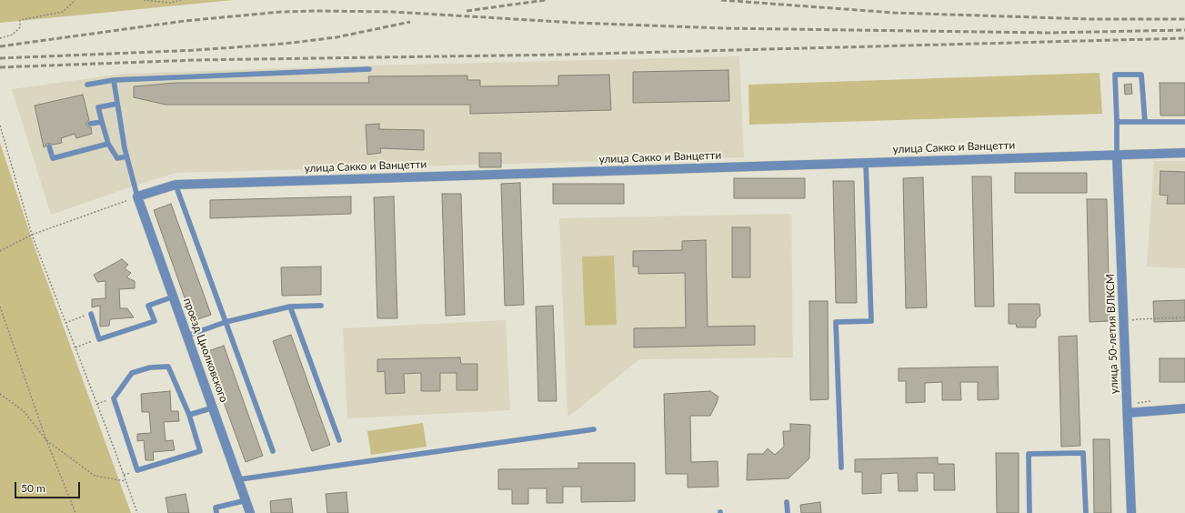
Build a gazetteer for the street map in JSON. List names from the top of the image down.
{
  "streets": {
    "street": ["улица Сакко и Ванцетти", "улица 50-летия ВЛКСМ", "проезд Циолковского"]
  },
  "crossings": [
    ["улица Сакко и Ванцетти", "улица 50-летия ВЛКСМ"],
    ["улица Сакко и Ванцетти", "проезд Циолковского"]
  ],
  "scale_bar": "50 m"
}
